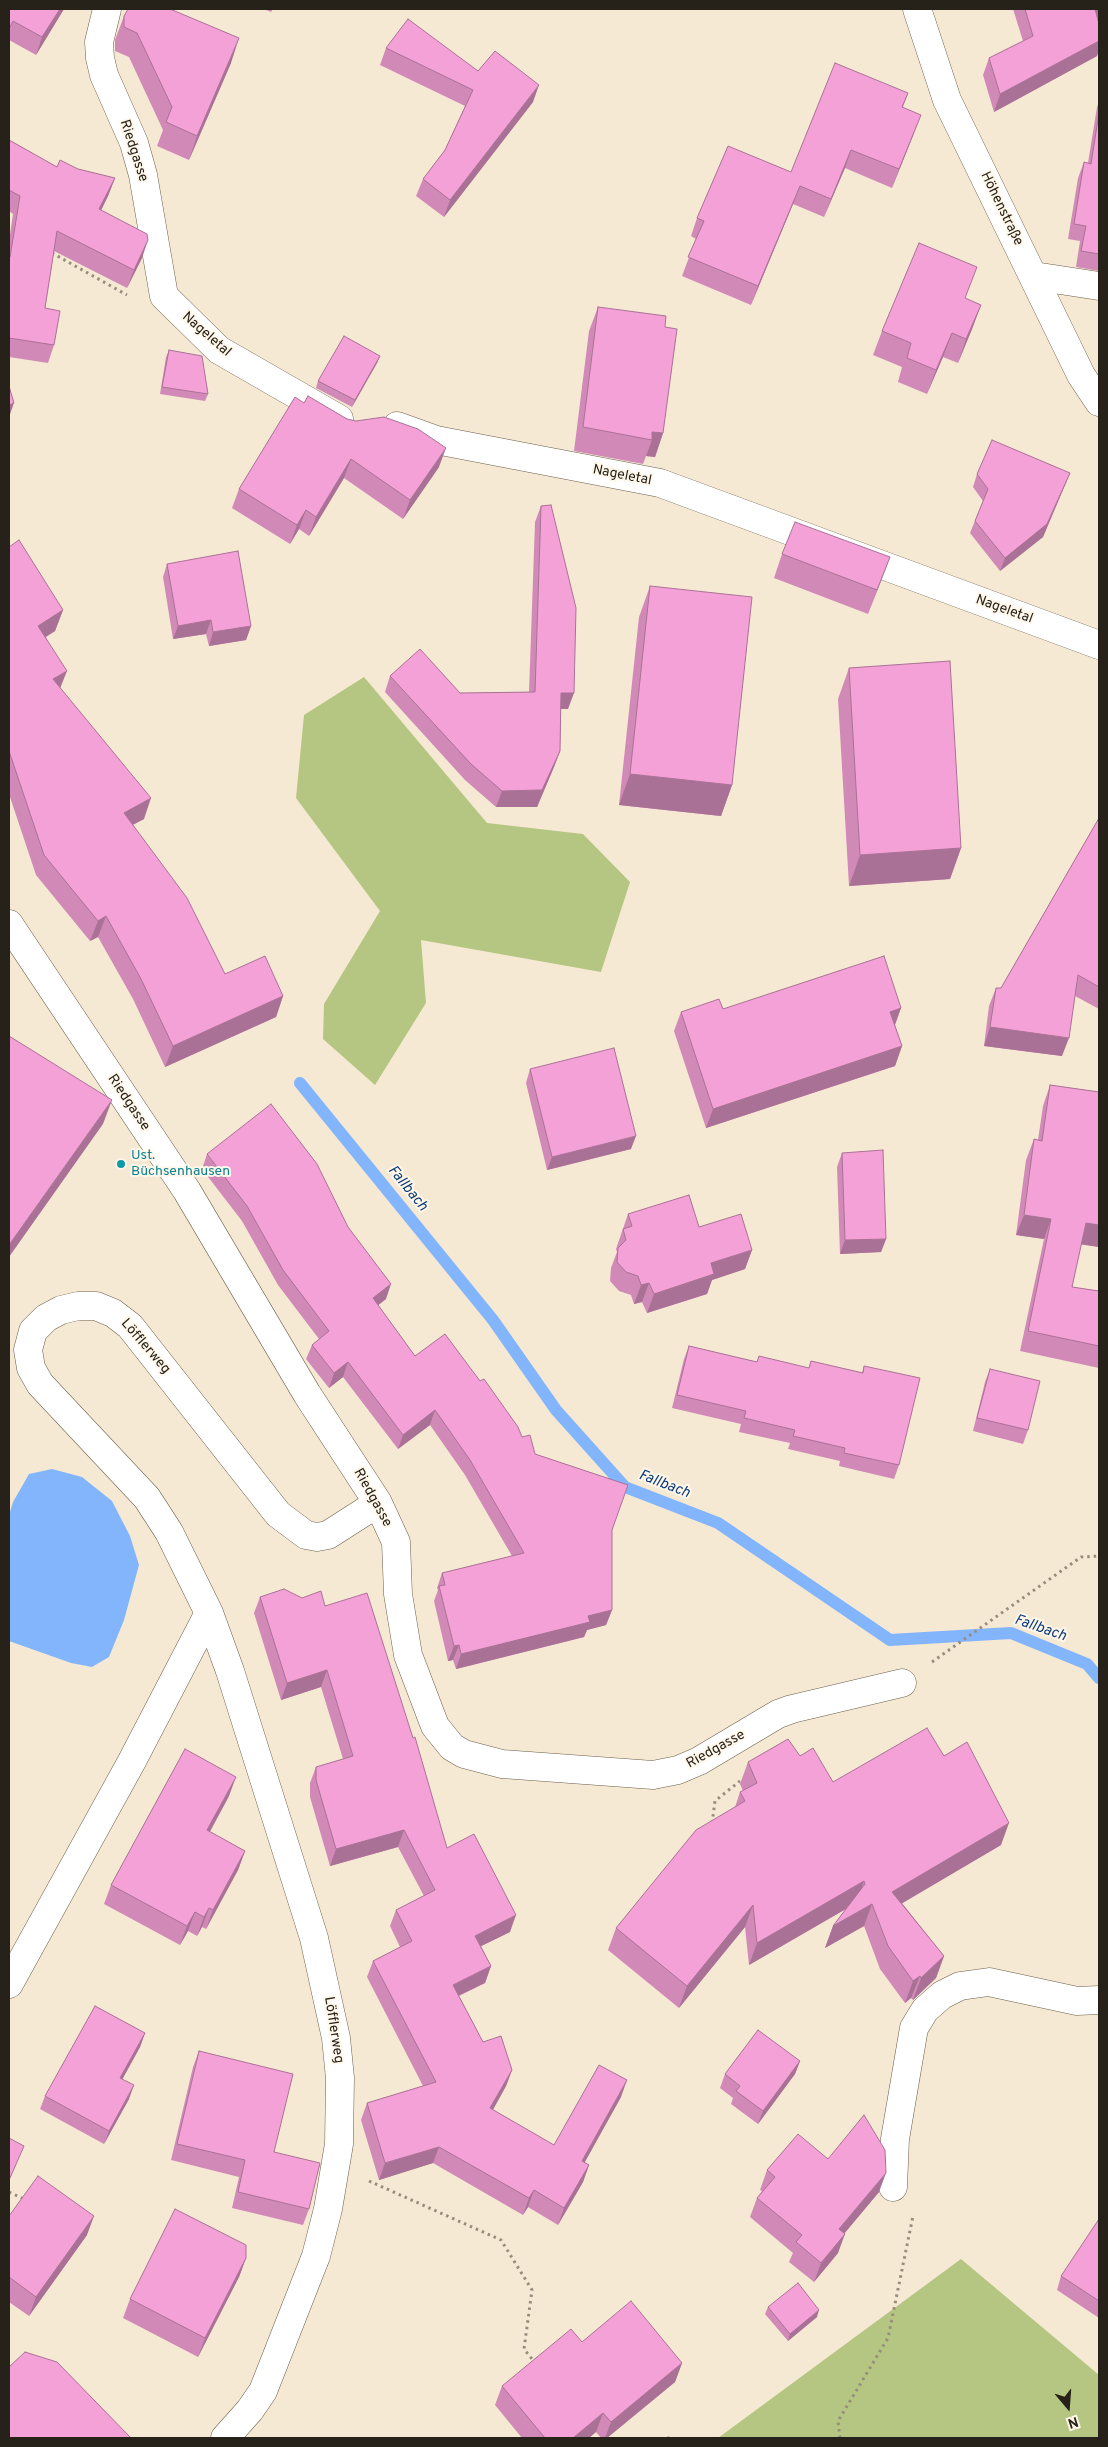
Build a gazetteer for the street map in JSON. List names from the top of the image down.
{
  "streets": {
    "street": [
      "Riedgasse",
      "Höhenstraße",
      "Nageletal",
      "Löfflerweg"
    ]
  },
  "crossings": [
    ["Riedgasse", "Nageletal"],
    ["Riedgasse", "Löfflerweg"]
  ],
  "water": ["Fallbach"],
  "places": ["Ust. Büchsenhausen"],
  "north": "bottom"
}
